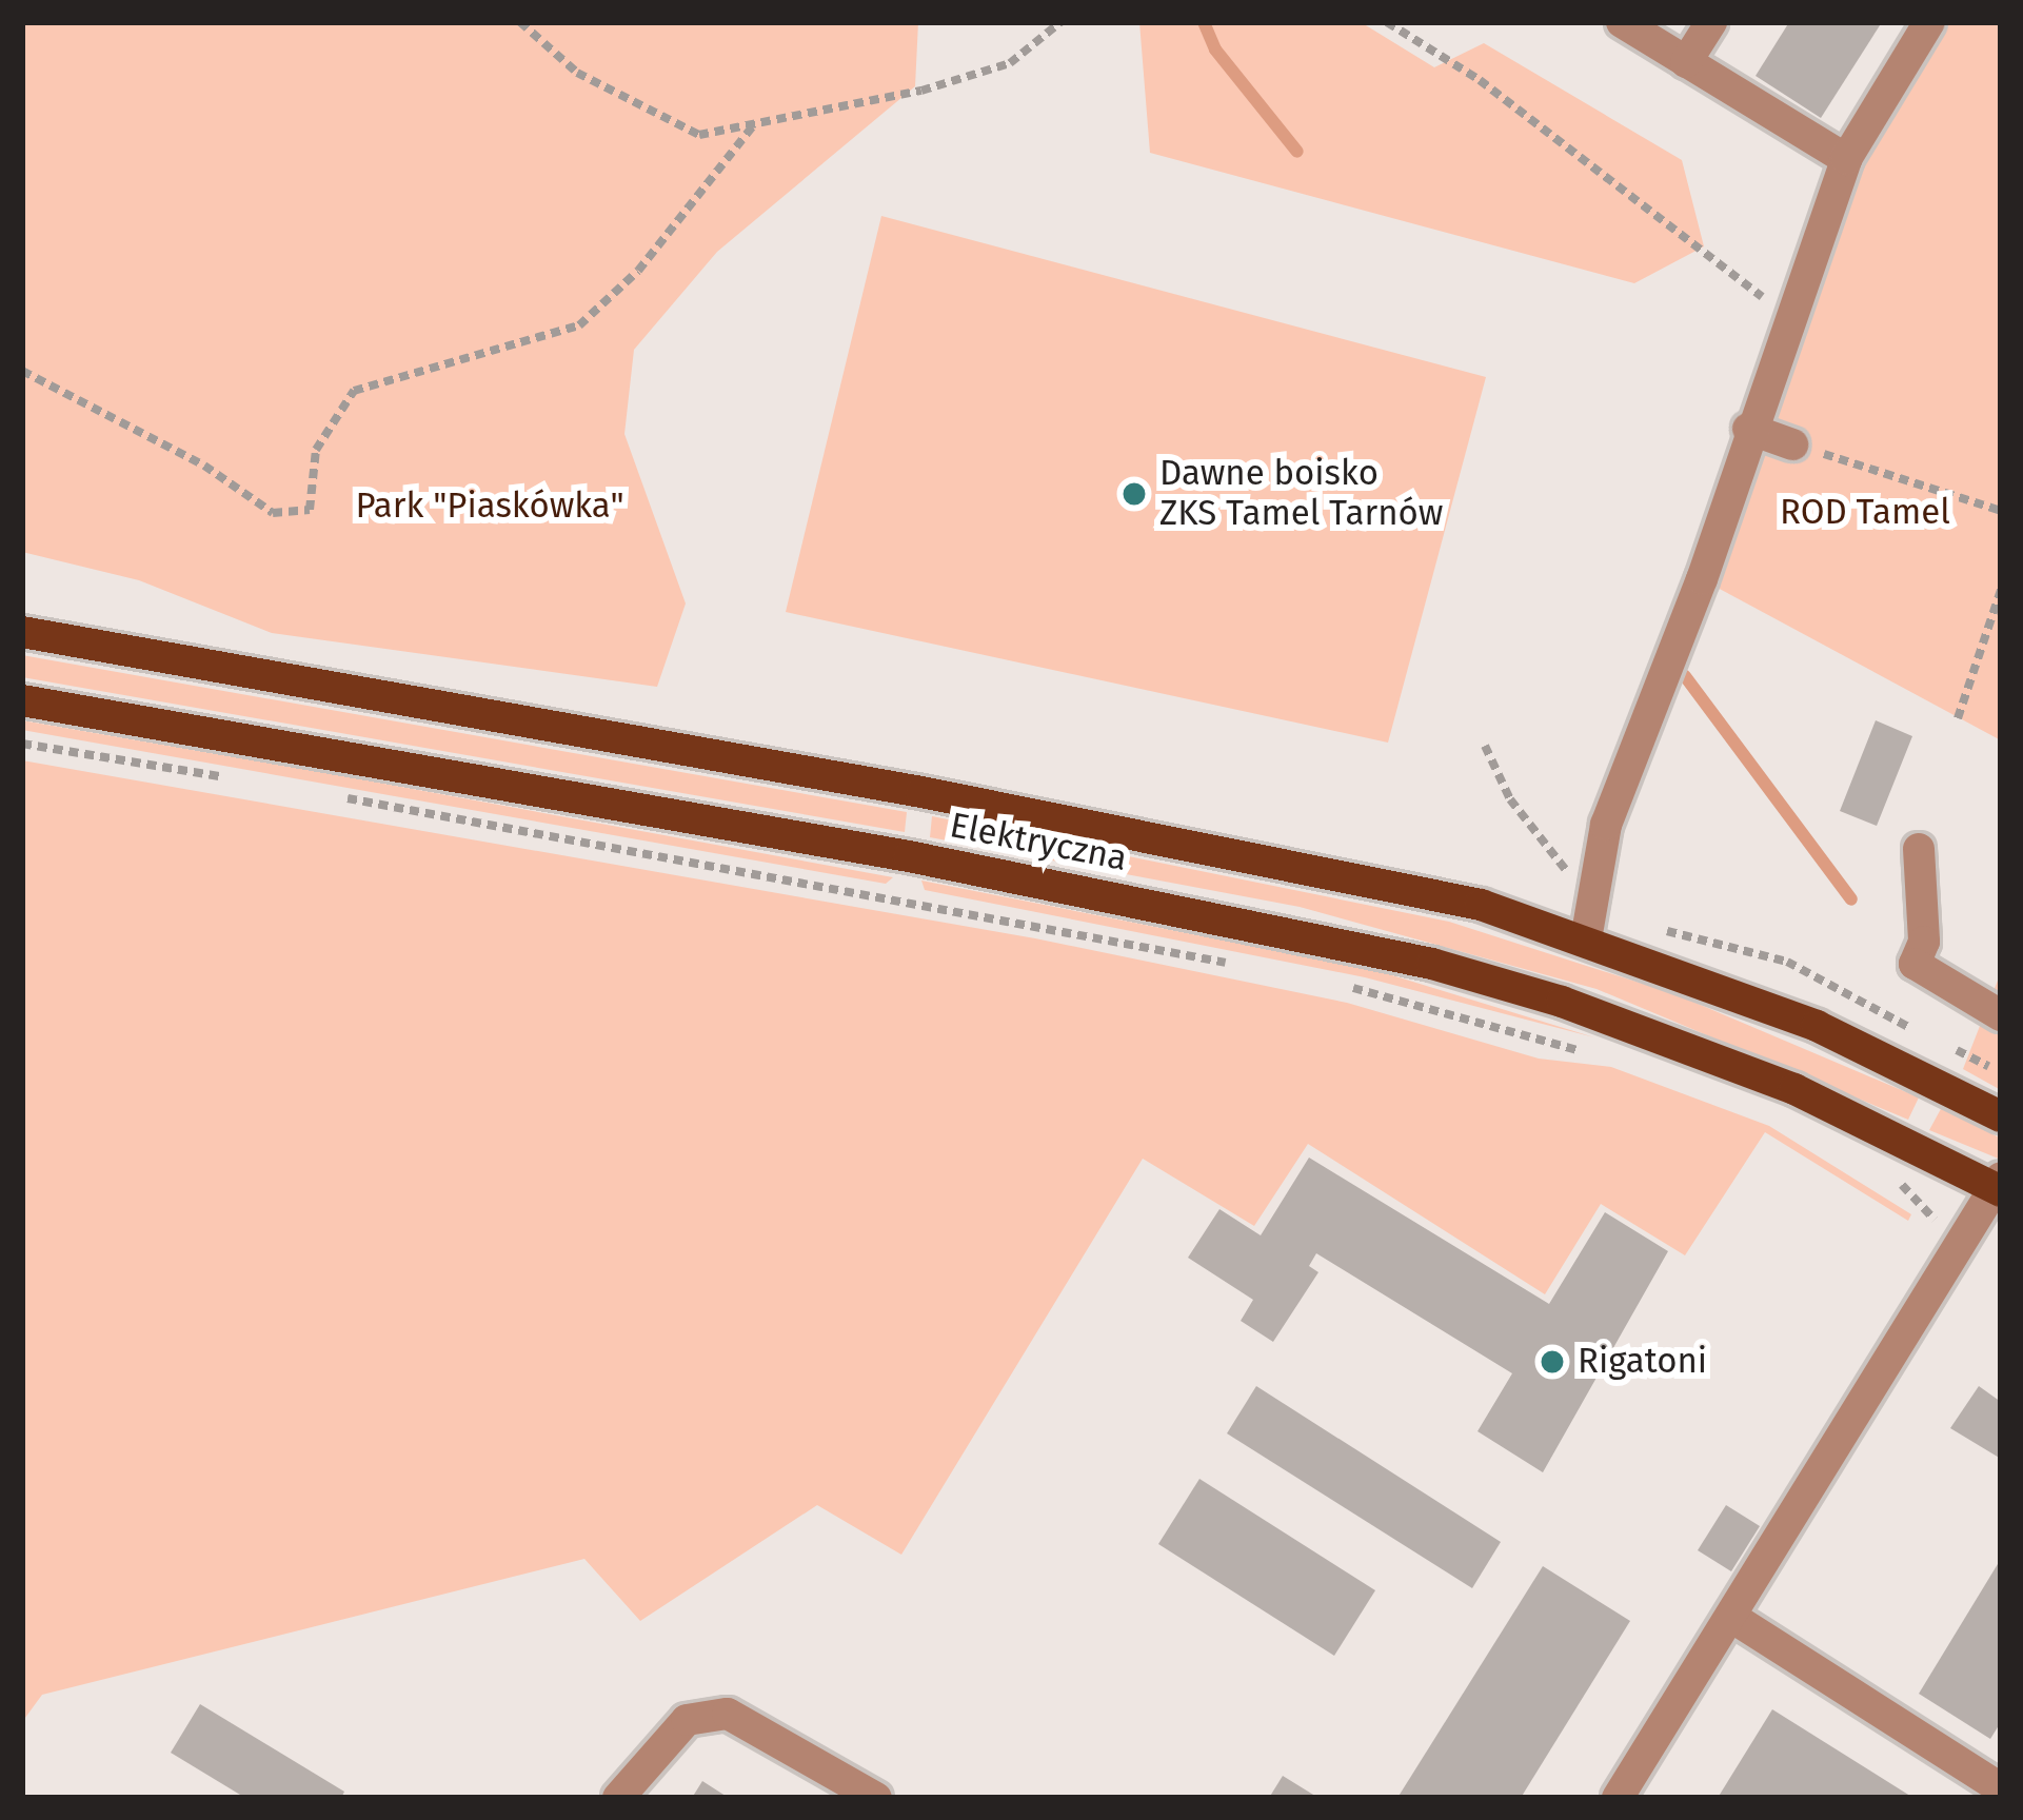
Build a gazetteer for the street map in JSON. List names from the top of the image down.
{
  "streets": {
    "main road": ["Elektryczna"]
  },
  "parks": ["Park \"Piaskówka\"", "ROD Tamel"],
  "places": ["Dawne boisko ZKS Tamel Tarnów", "Rigatoni"]
}
